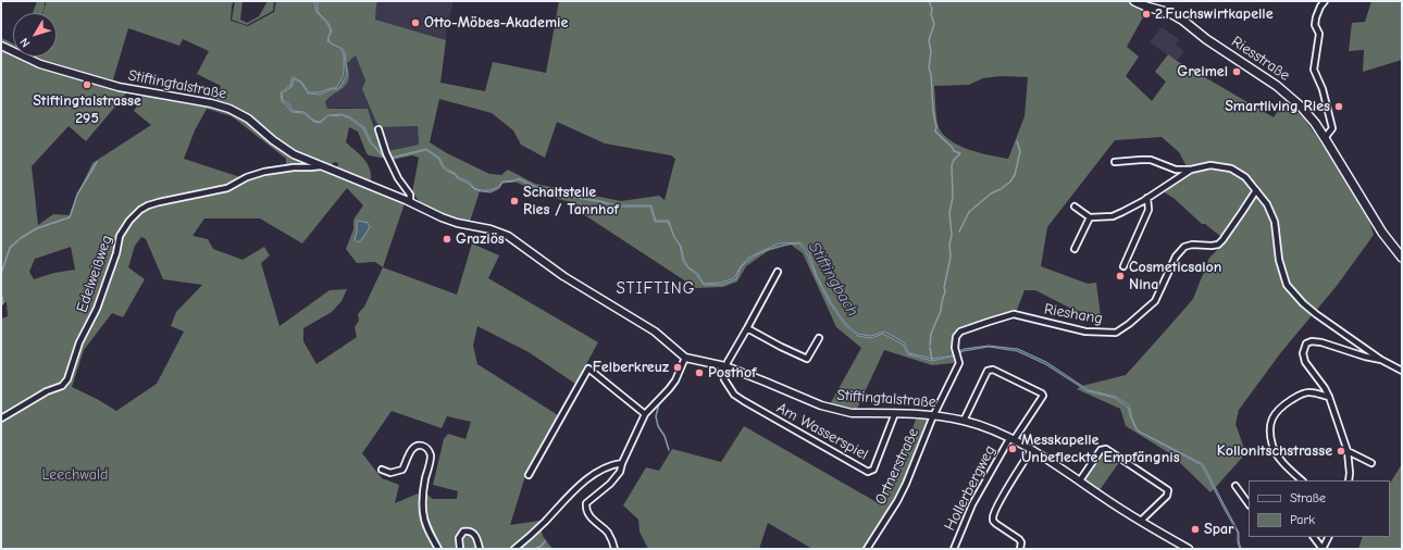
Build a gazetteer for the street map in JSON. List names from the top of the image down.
{
  "streets": {
    "main road": ["Riesstraße"],
    "street": [
      "Stiftingtalstraße",
      "Edelweißweg",
      "Rieshang",
      "Am Wasserspiel",
      "Ortnerstraße",
      "Hollerbergweg"
    ]
  },
  "crossings": [
    ["Stiftingtalstraße", "Edelweißweg"],
    ["Stiftingtalstraße", "Rieshang"],
    ["Stiftingtalstraße", "Am Wasserspiel"],
    ["Stiftingtalstraße", "Ortnerstraße"],
    ["Stiftingtalstraße", "Hollerbergweg"],
    ["Rieshang", "Ortnerstraße"]
  ],
  "districts": ["STIFTING"],
  "water": ["Stiftingbach"],
  "parks": ["Leechwald"],
  "places": [
    "2.Fuchswirtkapelle",
    "Otto-Möbes-Akademie",
    "Greimel",
    "Stiftingtalstrasse 295",
    "Smartliving Ries",
    "Schaltstelle Ries / Tannhof",
    "Graziös",
    "Cosmeticsalon Nina",
    "Felberkreuz",
    "Posthof",
    "Messkapelle Unbefleckte Empfängnis",
    "Kollonitschstrasse",
    "Spar"
  ],
  "legend": ["Straße", "Park"],
  "north": "bottom left"
}
